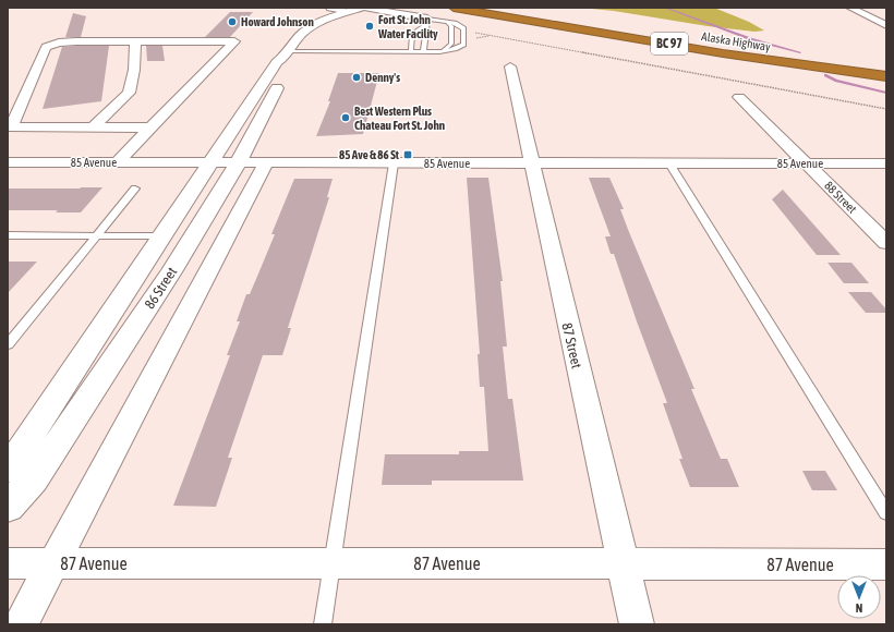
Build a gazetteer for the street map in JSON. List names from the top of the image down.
{
  "streets": {
    "highway": ["Alaska Highway", "BC 97"],
    "main road": ["86 Street"],
    "street": [
      "85 Avenue",
      "88 Street",
      "87 Street",
      "87 Avenue"
    ]
  },
  "crossings": [
    ["85 Avenue", "88 Street"],
    ["85 Avenue", "86 Street"],
    ["85 Avenue", "87 Street"],
    ["87 Street", "87 Avenue"]
  ],
  "places": {
    "other": [
      "Howard Johnson",
      "Fort St. John Water Facility",
      "Denny's",
      "Best Western Plus Chateau Fort St. John"
    ],
    "transit": ["85 Ave & 86 St"]
  },
  "north": "bottom"
}
